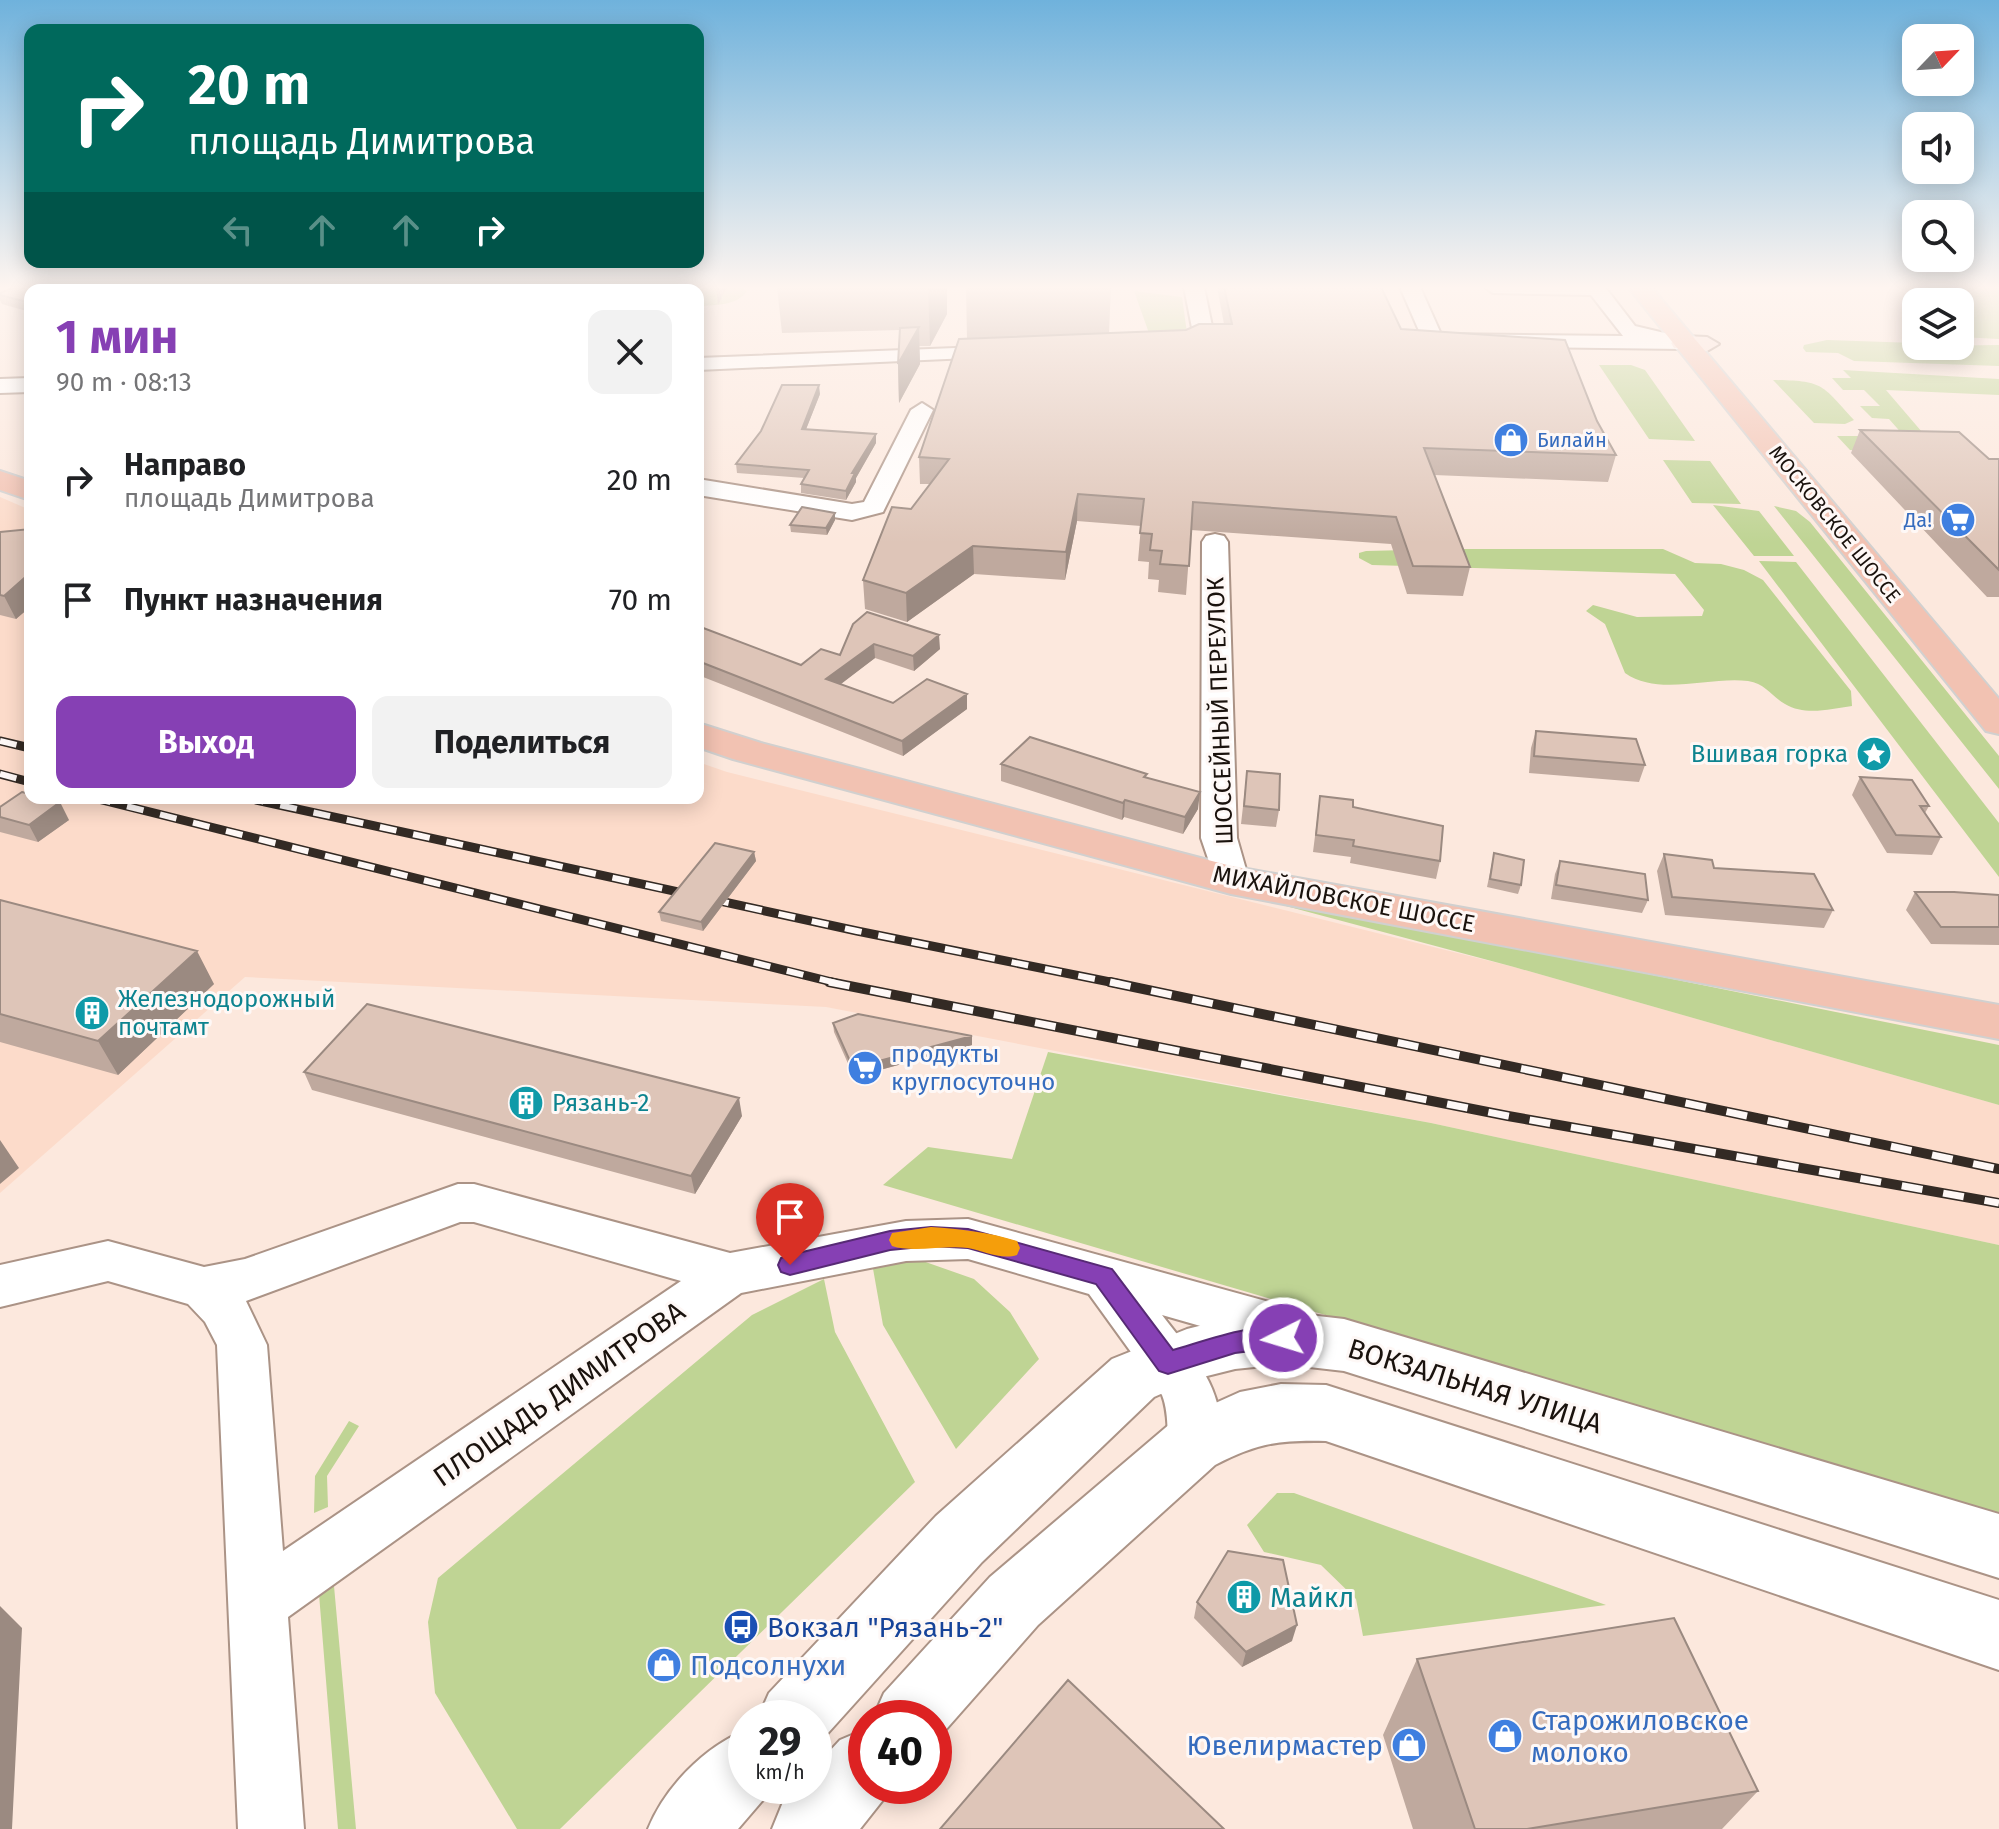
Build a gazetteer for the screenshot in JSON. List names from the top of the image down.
{
  "streets": {
    "main road": ["МОСКОВСКОЕ ШОССЕ", "МИХАЙЛОВСКОЕ ШОССЕ"],
    "street": ["ШОССЕЙНЫЙ ПЕРЕУЛОК", "ВОКЗАЛЬНАЯ УЛИЦА", "ПЛОЩАДЬ ДИМИТРОВА"]
  },
  "crossings": [
    ["ШОССЕЙНЫЙ ПЕРЕУЛОК", "МИХАЙЛОВСКОЕ ШОССЕ"],
    ["ВОКЗАЛЬНАЯ УЛИЦА", "ПЛОЩАДЬ ДИМИТРОВА"]
  ],
  "places": {
    "shop": [
      "Билайн",
      "Подсолнухи",
      "Старожиловское молоко",
      "Ювелирмастер"
    ],
    "supermarket": ["Да!", "продукты круглосуточно"],
    "place": ["Вшивая горка"],
    "building": ["Железнодорожный почтамт", "Рязань-2", "Майкл"],
    "bus stop": ["Вокзал \"Рязань-2\""]
  },
  "north": "top right",
  "page": {
    "turn": ["20 m", "площадь Димитрова"],
    "heading": ["1 мин", "90 m · 08:13"],
    "list": [
      {
        "name": "Направо",
        "note": "площадь Димитрова",
        "value": "20 m"
      },
      {
        "name": "Пункт назначения",
        "value": "70 m"
      }
    ],
    "buttons": ["Выход", "Поделиться"],
    "speed": "29 km/h",
    "limit": "40"
  }
}
